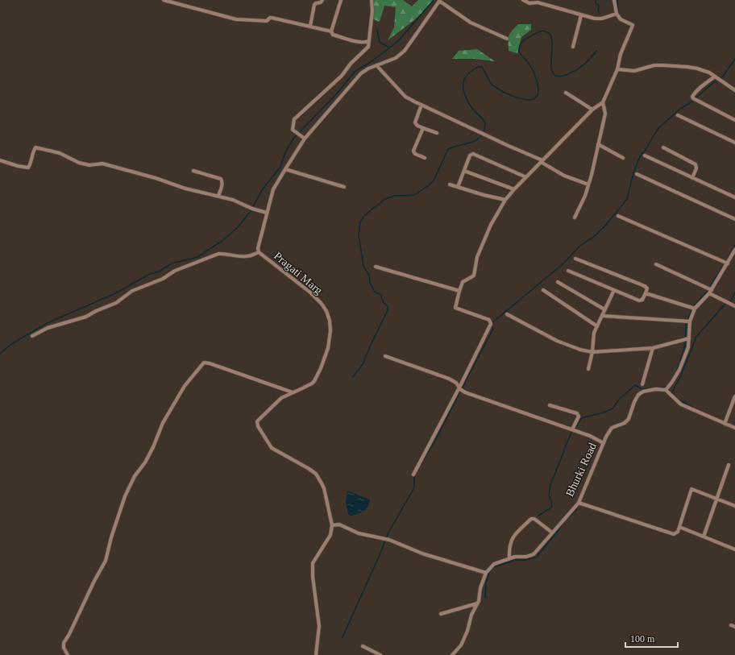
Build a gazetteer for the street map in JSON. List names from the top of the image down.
{
  "streets": {
    "street": ["Pragati Marg", "Bhurki Road"]
  },
  "scale_bar": "100 m"
}
